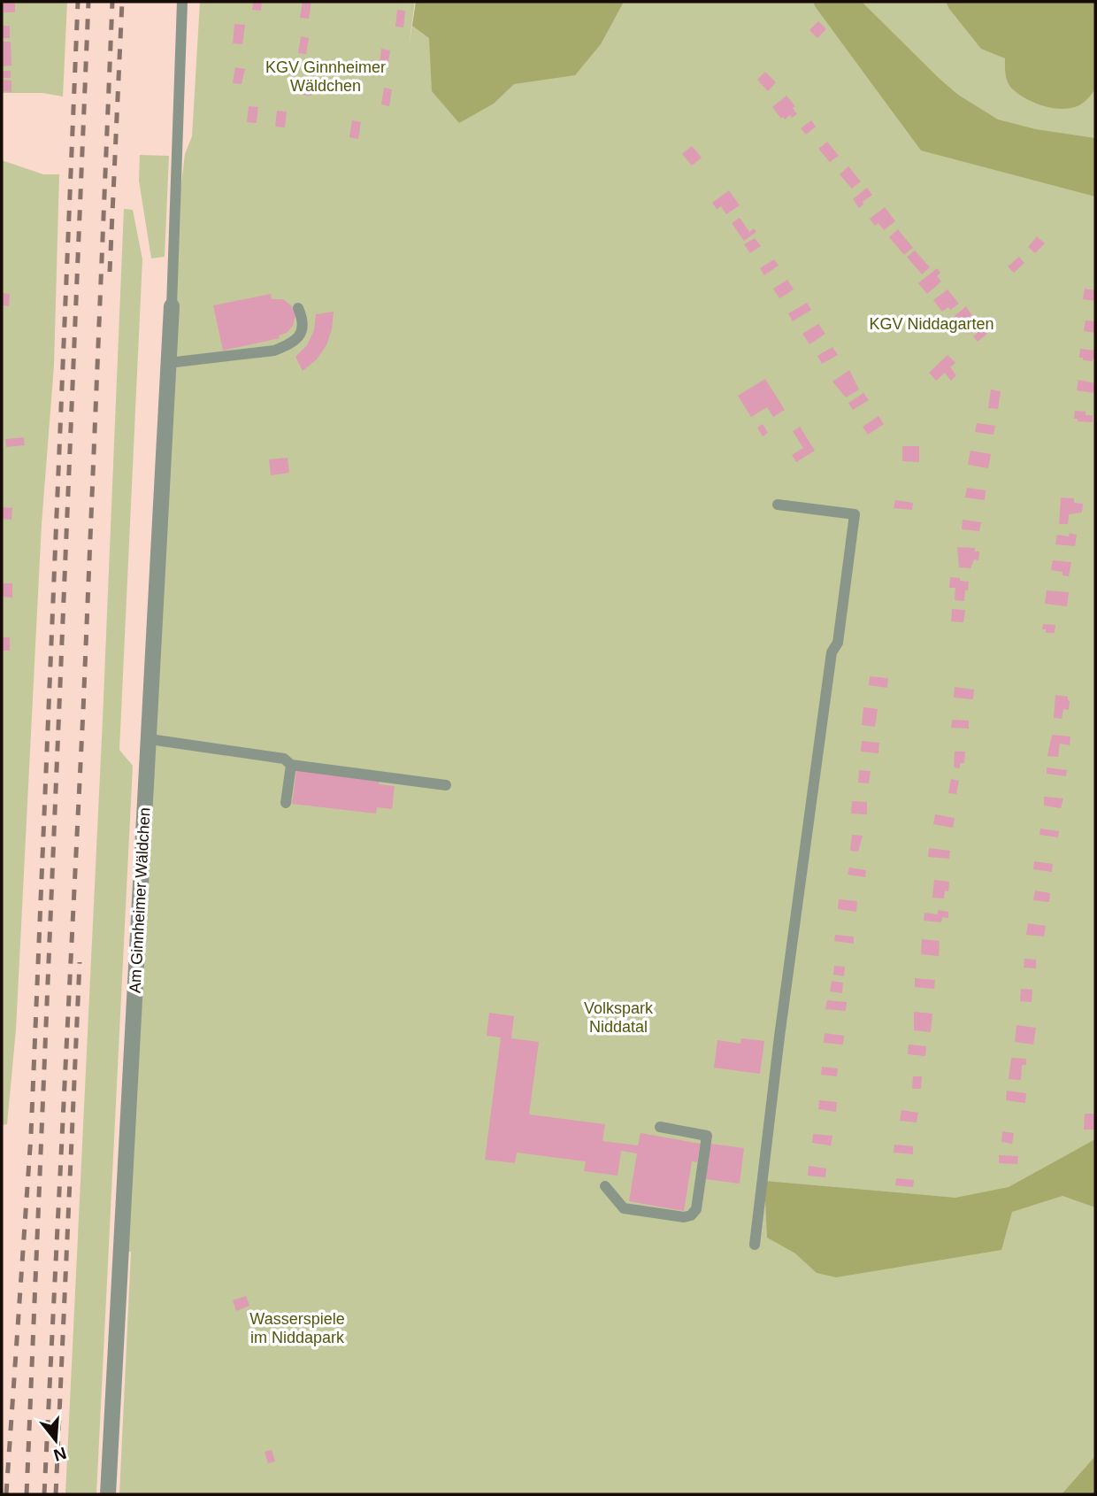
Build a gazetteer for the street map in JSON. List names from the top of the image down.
{
  "streets": {
    "street": ["Am Ginnheimer Wäldchen"]
  },
  "parks": [
    "KGV Ginnheimer Wäldchen",
    "KGV Niddagarten",
    "Volkspark Niddatal",
    "Wasserspiele im Niddapark"
  ],
  "north": "bottom"
}
